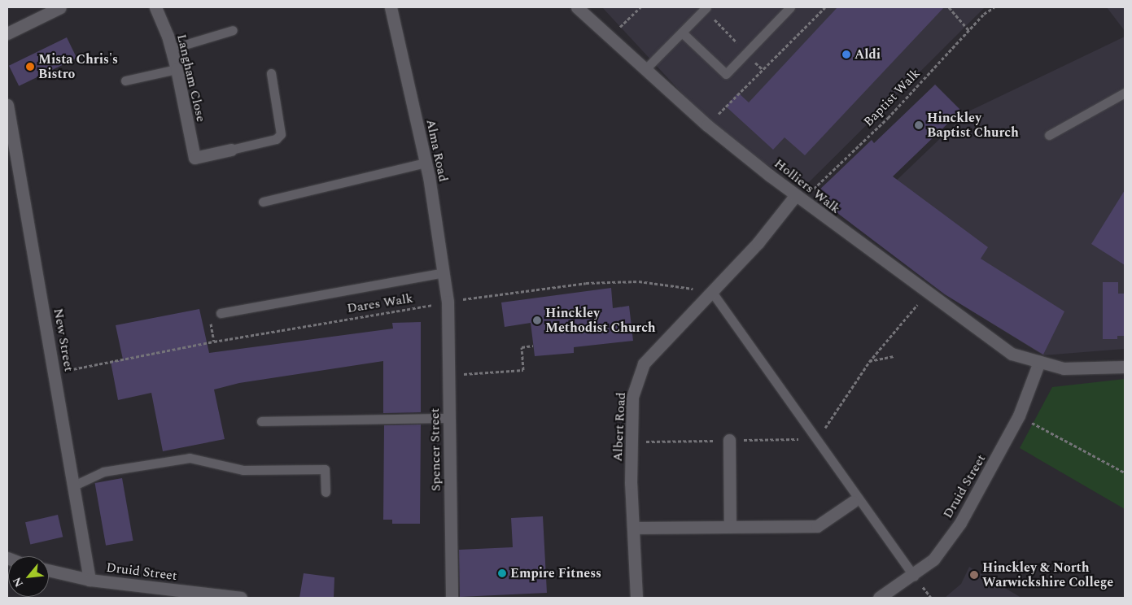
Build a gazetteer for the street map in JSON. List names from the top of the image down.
{
  "streets": {
    "street": [
      "Langham Close",
      "Alma Road",
      "Holliers Walk",
      "New Street",
      "Albert Road",
      "Spencer Street",
      "Druid Street"
    ],
    "path": ["Baptist Walk", "Dares Walk"]
  },
  "crossings": [
    ["Baptist Walk", "Holliers Walk"],
    ["Baptist Walk", "Albert Road"],
    ["Alma Road", "Dares Walk"],
    ["Alma Road", "Spencer Street"],
    ["Holliers Walk", "Albert Road"],
    ["Holliers Walk", "Druid Street"],
    ["Dares Walk", "New Street"],
    ["Dares Walk", "Albert Road"],
    ["Dares Walk", "Spencer Street"],
    ["New Street", "Druid Street"]
  ],
  "places": [
    "Aldi",
    "Mista Chris's Bistro",
    "Hinckley Baptist Church",
    "Hinckley Methodist Church",
    "Empire Fitness",
    "Hinckley & North Warwickshire College"
  ],
  "north": "bottom left"
}
